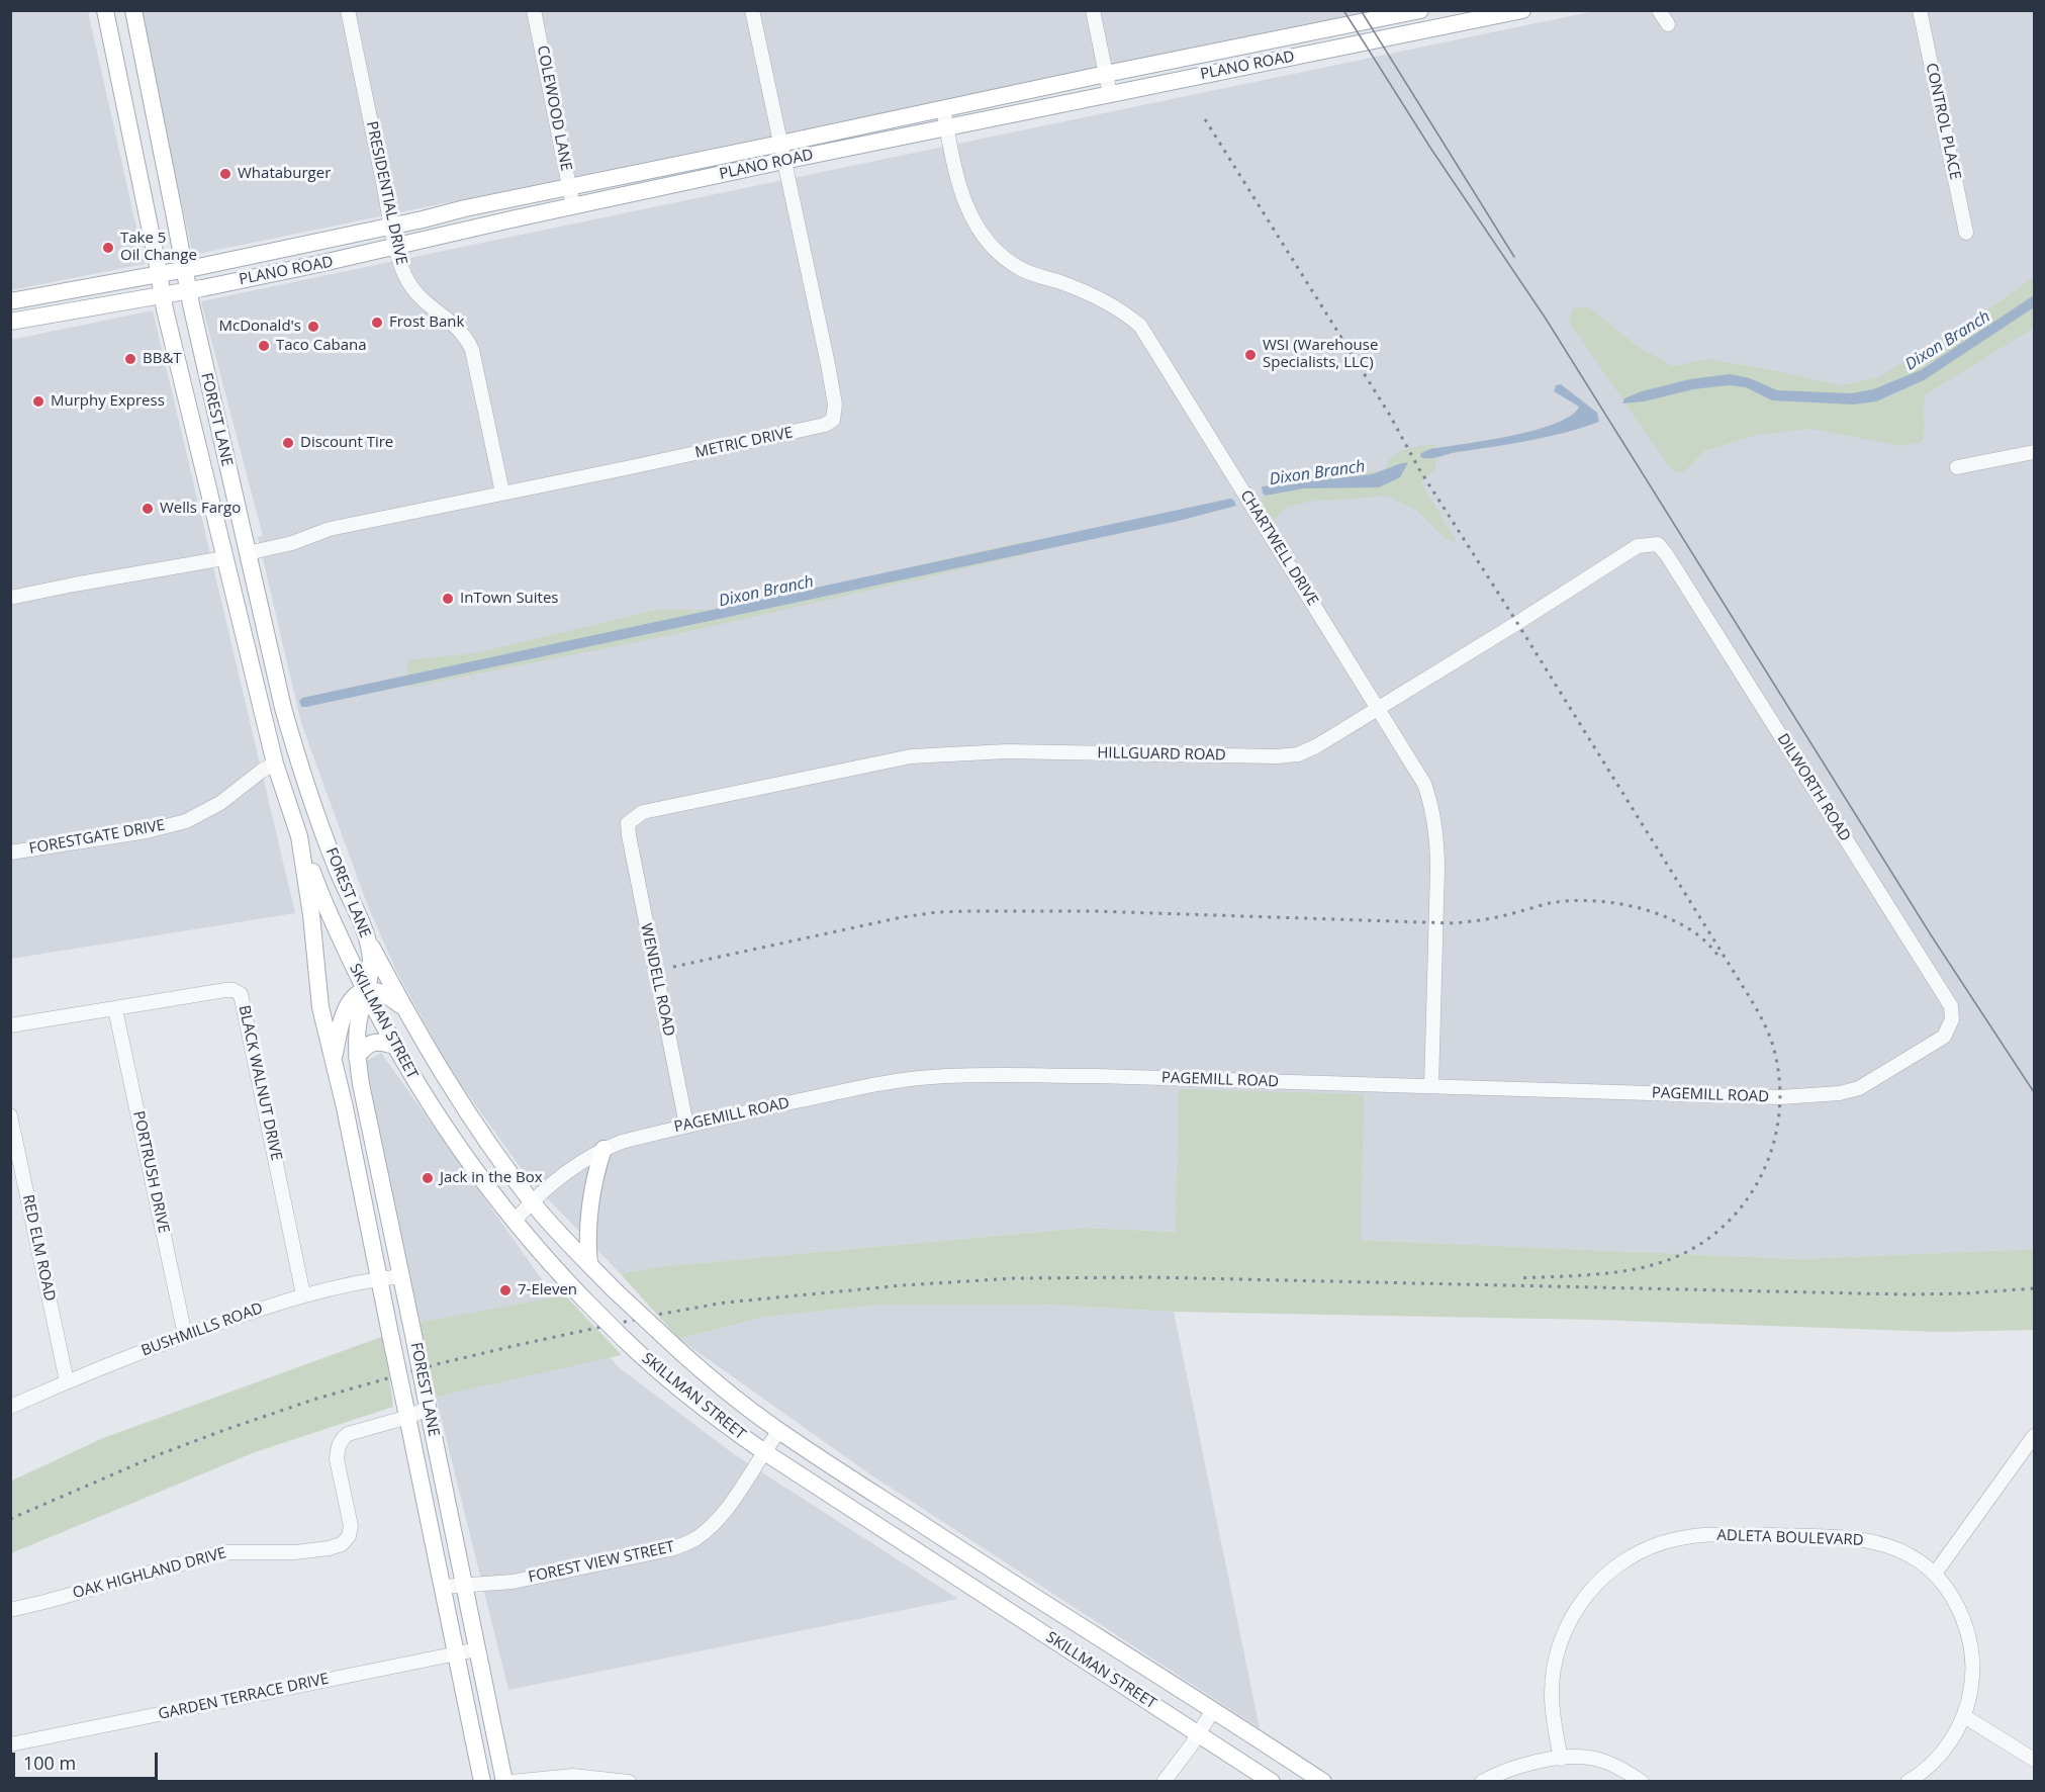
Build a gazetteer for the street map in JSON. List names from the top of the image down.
{
  "streets": {
    "main road": ["PLANO ROAD", "FOREST LANE", "SKILLMAN STREET"],
    "street": [
      "COLEWOOD LANE",
      "CONTROL PLACE",
      "PRESIDENTIAL DRIVE",
      "METRIC DRIVE",
      "CHARTWELL DRIVE",
      "HILLGUARD ROAD",
      "DILWORTH ROAD",
      "FORESTGATE DRIVE",
      "WENDELL ROAD",
      "PAGEMILL ROAD",
      "BLACK WALNUT DRIVE",
      "PORTRUSH DRIVE",
      "RED ELM ROAD",
      "BUSHMILLS ROAD",
      "ADLETA BOULEVARD",
      "FOREST VIEW STREET",
      "OAK HIGHLAND DRIVE",
      "GARDEN TERRACE DRIVE"
    ]
  },
  "crossings": [
    ["PLANO ROAD", "COLEWOOD LANE"],
    ["PLANO ROAD", "PRESIDENTIAL DRIVE"],
    ["PLANO ROAD", "FOREST LANE"],
    ["PLANO ROAD", "METRIC DRIVE"],
    ["PLANO ROAD", "CHARTWELL DRIVE"],
    ["PRESIDENTIAL DRIVE", "METRIC DRIVE"],
    ["FOREST LANE", "METRIC DRIVE"],
    ["FOREST LANE", "FORESTGATE DRIVE"],
    ["FOREST LANE", "SKILLMAN STREET"],
    ["FOREST LANE", "BUSHMILLS ROAD"],
    ["FOREST LANE", "FOREST VIEW STREET"],
    ["FOREST LANE", "OAK HIGHLAND DRIVE"],
    ["FOREST LANE", "GARDEN TERRACE DRIVE"],
    ["CHARTWELL DRIVE", "HILLGUARD ROAD"],
    ["CHARTWELL DRIVE", "PAGEMILL ROAD"],
    ["HILLGUARD ROAD", "DILWORTH ROAD"],
    ["HILLGUARD ROAD", "WENDELL ROAD"],
    ["DILWORTH ROAD", "PAGEMILL ROAD"],
    ["WENDELL ROAD", "PAGEMILL ROAD"],
    ["SKILLMAN STREET", "PAGEMILL ROAD"],
    ["SKILLMAN STREET", "FOREST VIEW STREET"],
    ["BLACK WALNUT DRIVE", "PORTRUSH DRIVE"],
    ["BLACK WALNUT DRIVE", "BUSHMILLS ROAD"],
    ["PORTRUSH DRIVE", "BUSHMILLS ROAD"],
    ["RED ELM ROAD", "BUSHMILLS ROAD"]
  ],
  "water": ["Dixon Branch"],
  "places": [
    "Whataburger",
    "Take 5 Oil Change",
    "Frost Bank",
    "McDonald's",
    "Taco Cabana",
    "WSI (Warehouse Specialists, LLC)",
    "BB&T",
    "Murphy Express",
    "Discount Tire",
    "Wells Fargo",
    "InTown Suites",
    "Jack in the Box",
    "7-Eleven"
  ],
  "scale_bar": "100 m"
}
